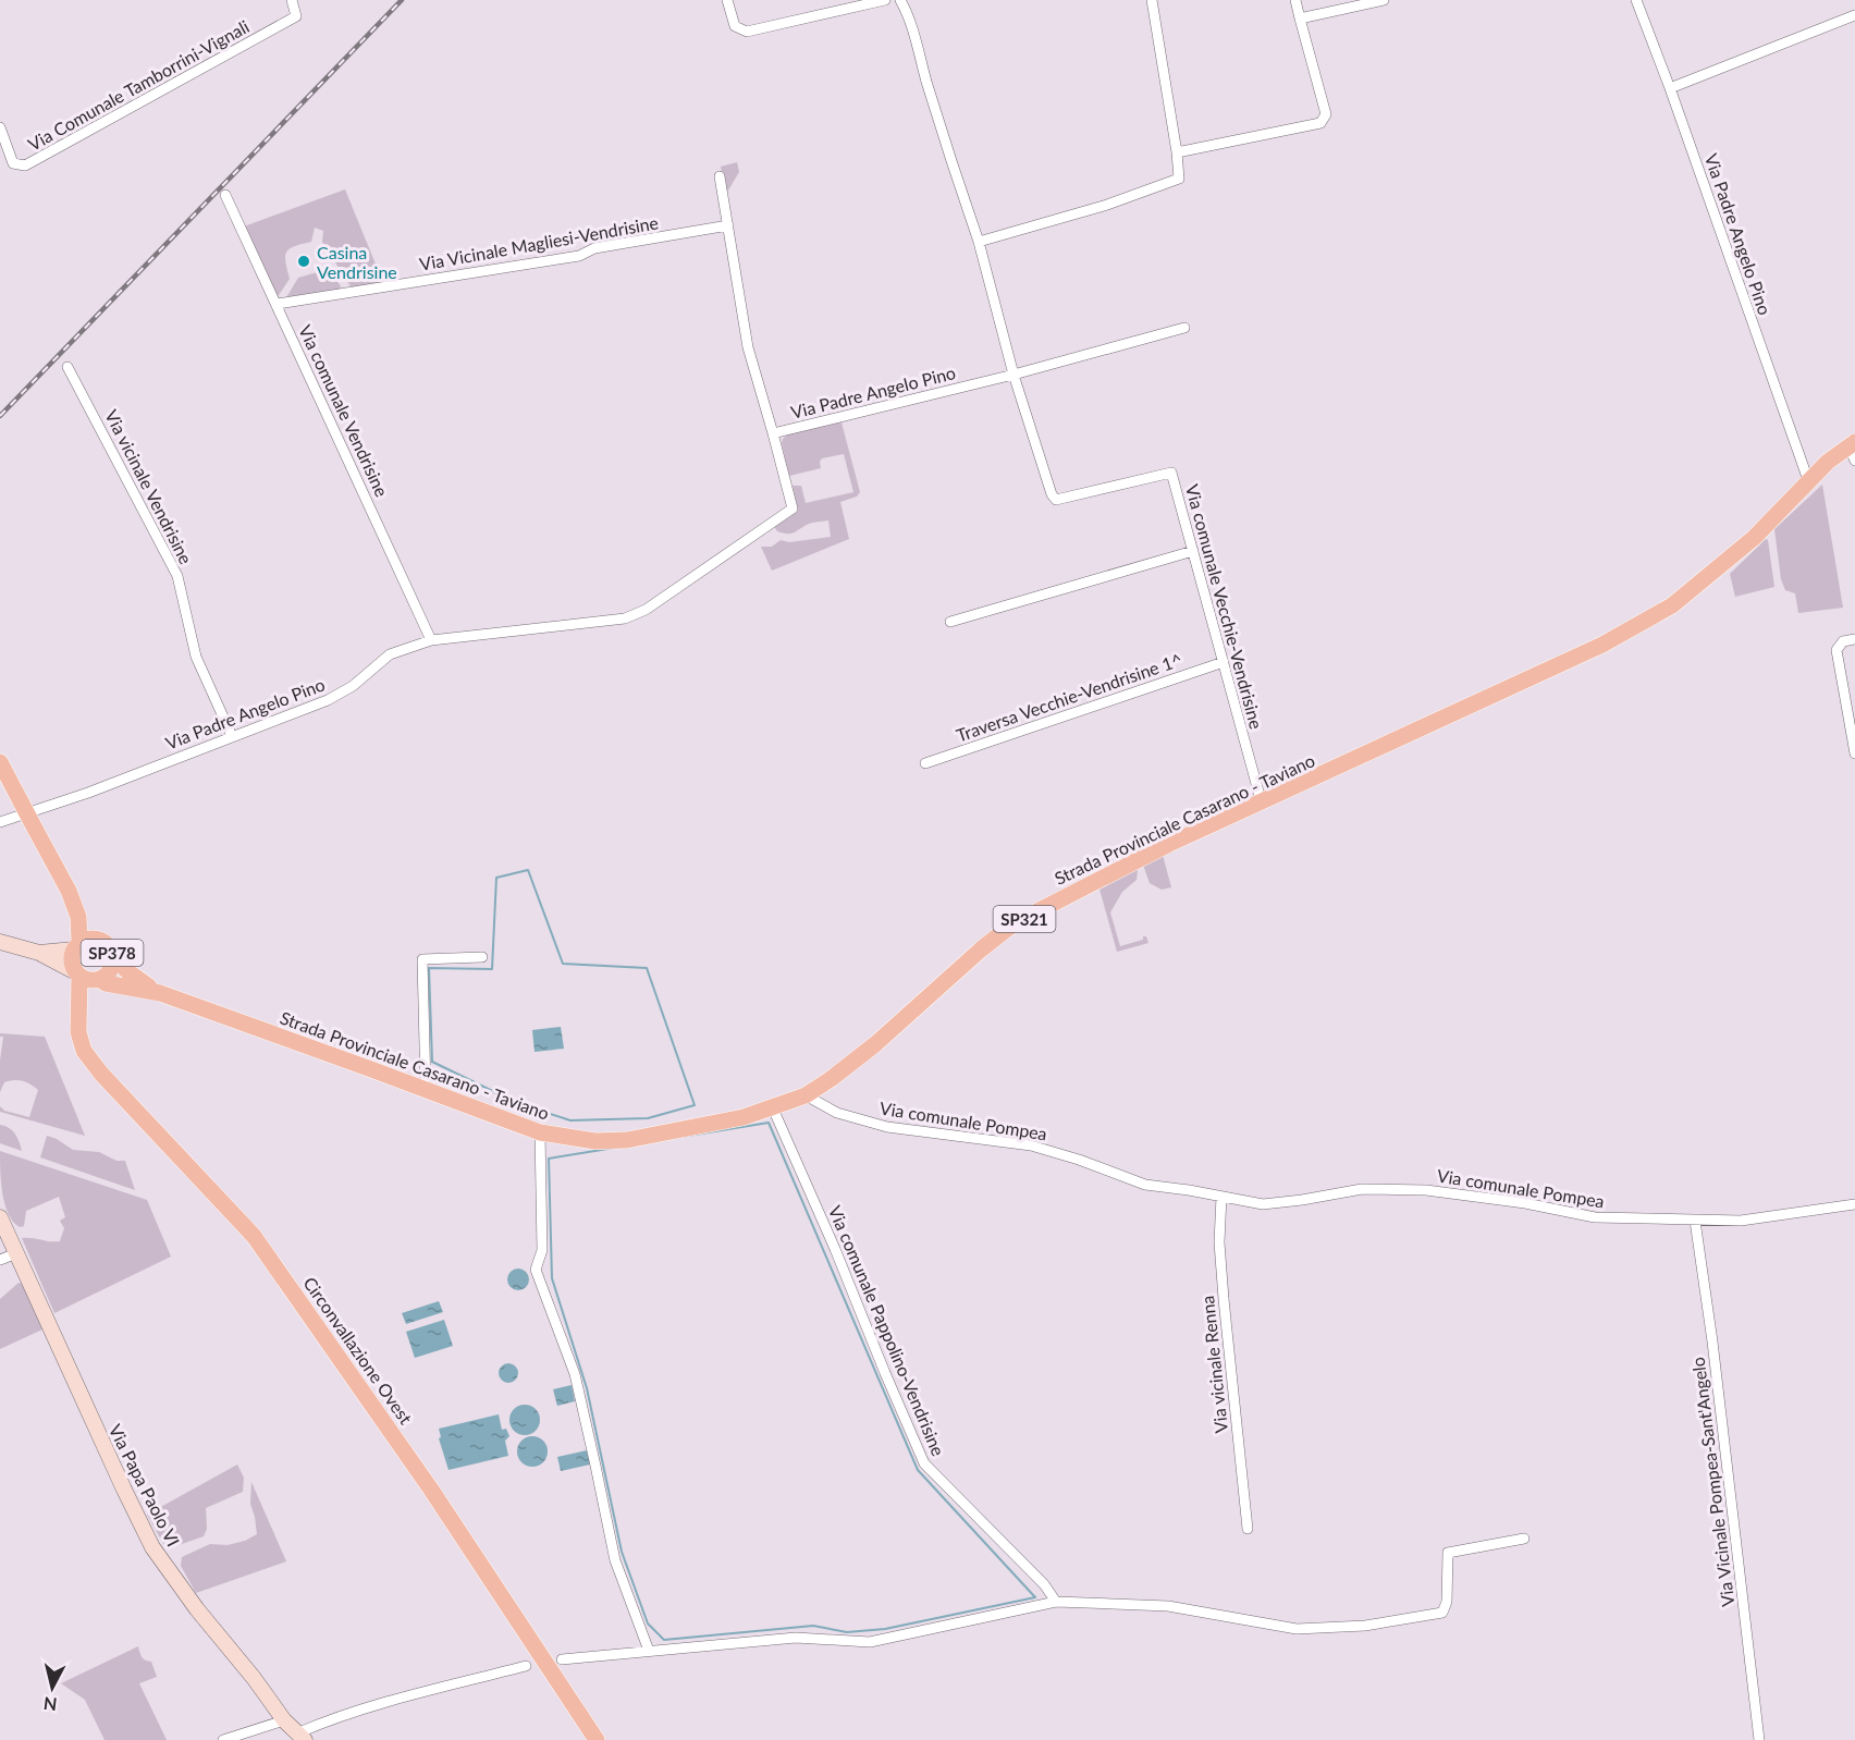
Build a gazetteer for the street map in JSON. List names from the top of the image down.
{
  "streets": {
    "main road": [
      "Strada Provinciale Casarano - Taviano",
      "SP321",
      "SP378",
      "Circonvallazione Ovest"
    ],
    "street": [
      "Via Comunale Tamborrini-Vignali",
      "Via Padre Angelo Pino",
      "Via Vicinale Magliesi-Vendrisine",
      "Via comunale Vendrisine",
      "Via vicinale Vendrisine",
      "Via comunale Vecchie-Vendrisine",
      "Traversa Vecchie-Vendrisine 1^",
      "Via comunale Pompea",
      "Via comunale Pappolino-Vendrisine",
      "Via vicinale Renna",
      "Via Vicinale Pompea-Sant'Angelo",
      "Via Papa Paolo VI"
    ]
  },
  "crossings": [
    ["Via Padre Angelo Pino", "Via comunale Vendrisine"],
    ["Via Padre Angelo Pino", "Via vicinale Vendrisine"],
    ["Via Padre Angelo Pino", "Via comunale Vecchie-Vendrisine"],
    ["Via Padre Angelo Pino", "Strada Provinciale Casarano - Taviano"],
    ["Via Vicinale Magliesi-Vendrisine", "Via comunale Vendrisine"],
    ["Via comunale Vecchie-Vendrisine", "Traversa Vecchie-Vendrisine 1^"],
    ["Via comunale Vecchie-Vendrisine", "Strada Provinciale Casarano - Taviano"],
    ["Strada Provinciale Casarano - Taviano", "SP378"],
    ["Strada Provinciale Casarano - Taviano", "Via comunale Pompea"],
    ["Strada Provinciale Casarano - Taviano", "Via comunale Pappolino-Vendrisine"],
    ["Strada Provinciale Casarano - Taviano", "Circonvallazione Ovest"],
    ["SP378", "Circonvallazione Ovest"],
    ["Via comunale Pompea", "Via vicinale Renna"],
    ["Via comunale Pompea", "Via Vicinale Pompea-Sant'Angelo"]
  ],
  "places": ["Casina Vendrisine"],
  "north": "bottom"
}
